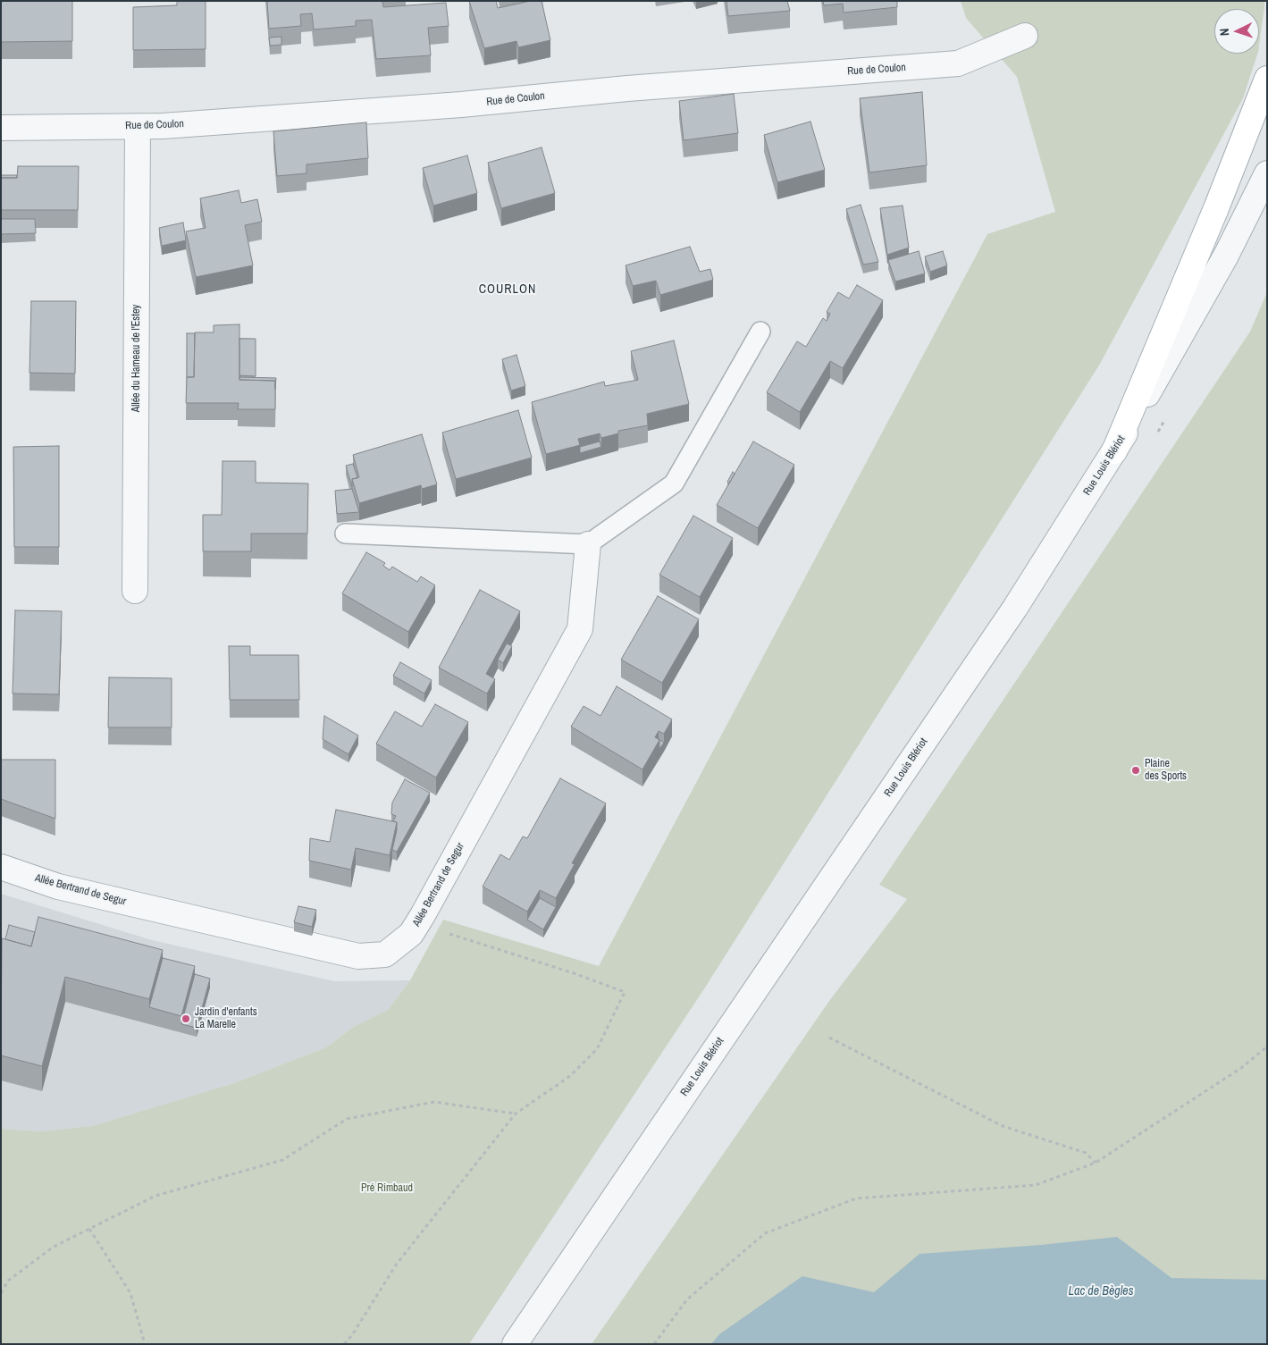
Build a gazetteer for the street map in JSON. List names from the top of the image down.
{
  "streets": {
    "street": [
      "Rue de Coulon",
      "Allée du Hameau de l'Estey",
      "Rue Louis Blériot",
      "Allée Bertrand de Segur"
    ]
  },
  "crossings": [
    ["Rue de Coulon", "Allée du Hameau de l'Estey"]
  ],
  "districts": ["COURLON"],
  "water": ["Lac de Bègles"],
  "parks": ["Pré Rimbaud"],
  "places": ["Plaine des Sports", "Jardin d'enfants La Marelle"],
  "north": "left"
}
